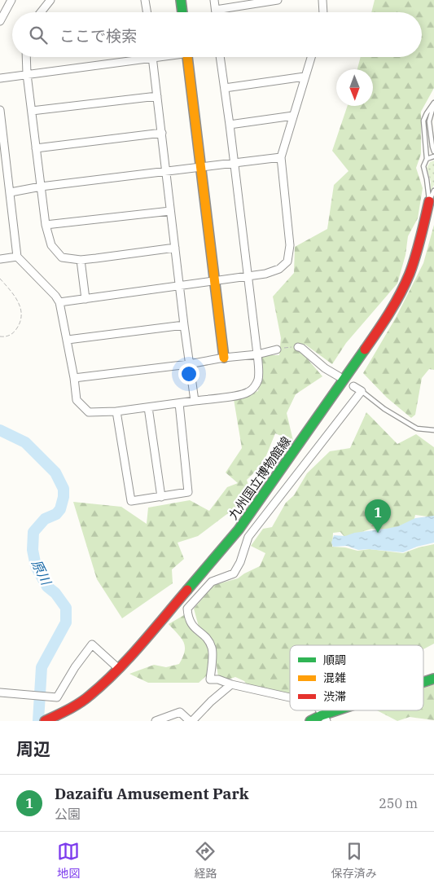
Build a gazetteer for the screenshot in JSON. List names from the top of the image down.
{
  "streets": {
    "main road": ["九州国立博物館線"]
  },
  "water": ["原川"],
  "legend": ["順調", "混雑", "渋滞"],
  "north": "bottom",
  "page": {
    "search": "ここで検索",
    "pins": "1",
    "heading": "周辺",
    "list": [
      {
        "mark": "1",
        "name": "Dazaifu Amusement Park",
        "note": "公園",
        "value": "250 m"
      }
    ],
    "nav": ["地図", "経路", "保存済み"]
  }
}
